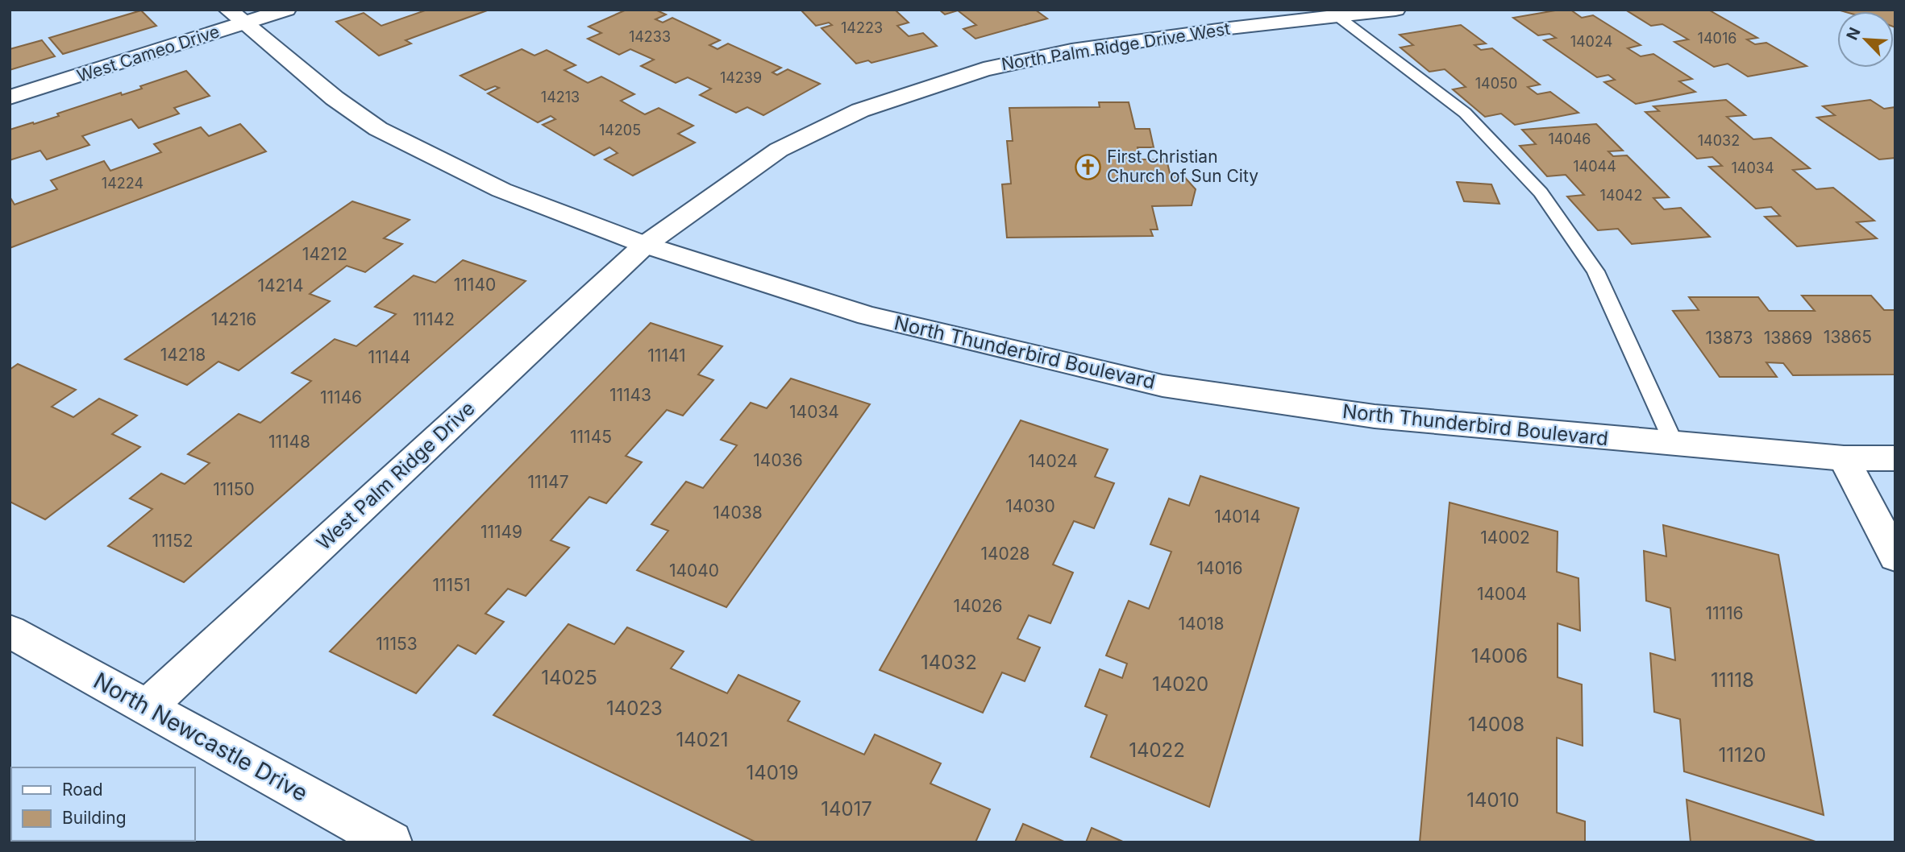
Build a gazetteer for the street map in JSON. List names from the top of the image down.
{
  "streets": {
    "street": [
      "North Palm Ridge Drive West",
      "West Cameo Drive",
      "North Thunderbird Boulevard",
      "West Palm Ridge Drive",
      "North Newcastle Drive"
    ]
  },
  "crossings": [
    ["North Palm Ridge Drive West", "North Thunderbird Boulevard"],
    ["North Palm Ridge Drive West", "West Palm Ridge Drive"],
    ["West Cameo Drive", "North Thunderbird Boulevard"],
    ["North Thunderbird Boulevard", "West Palm Ridge Drive"],
    ["West Palm Ridge Drive", "North Newcastle Drive"]
  ],
  "places": {
    "church": ["First Christian Church of Sun City"]
  },
  "house_numbers": [
    "14223",
    "14233",
    "14016",
    "14024",
    "14239",
    "14050",
    "14213",
    "14205",
    "14046",
    "14032",
    "14044",
    "14034",
    "14224",
    "14042",
    "14212",
    "11140",
    "14214",
    "14216",
    "11142",
    "13865",
    "13873",
    "13869",
    "14218",
    "11141",
    "11144",
    "11143",
    "11146",
    "14034",
    "11145",
    "11148",
    "14036",
    "14024",
    "11147",
    "11150",
    "14030",
    "14038",
    "14014",
    "11149",
    "14002",
    "11152",
    "14028",
    "14016",
    "14040",
    "11151",
    "14004",
    "14026",
    "11116",
    "14018",
    "11153",
    "14006",
    "14032",
    "14025",
    "11118",
    "14020",
    "14023",
    "14008",
    "14021",
    "14022",
    "11120",
    "14019",
    "14010",
    "14017"
  ],
  "legend": ["Road", "Building"],
  "north": "top left"
}
